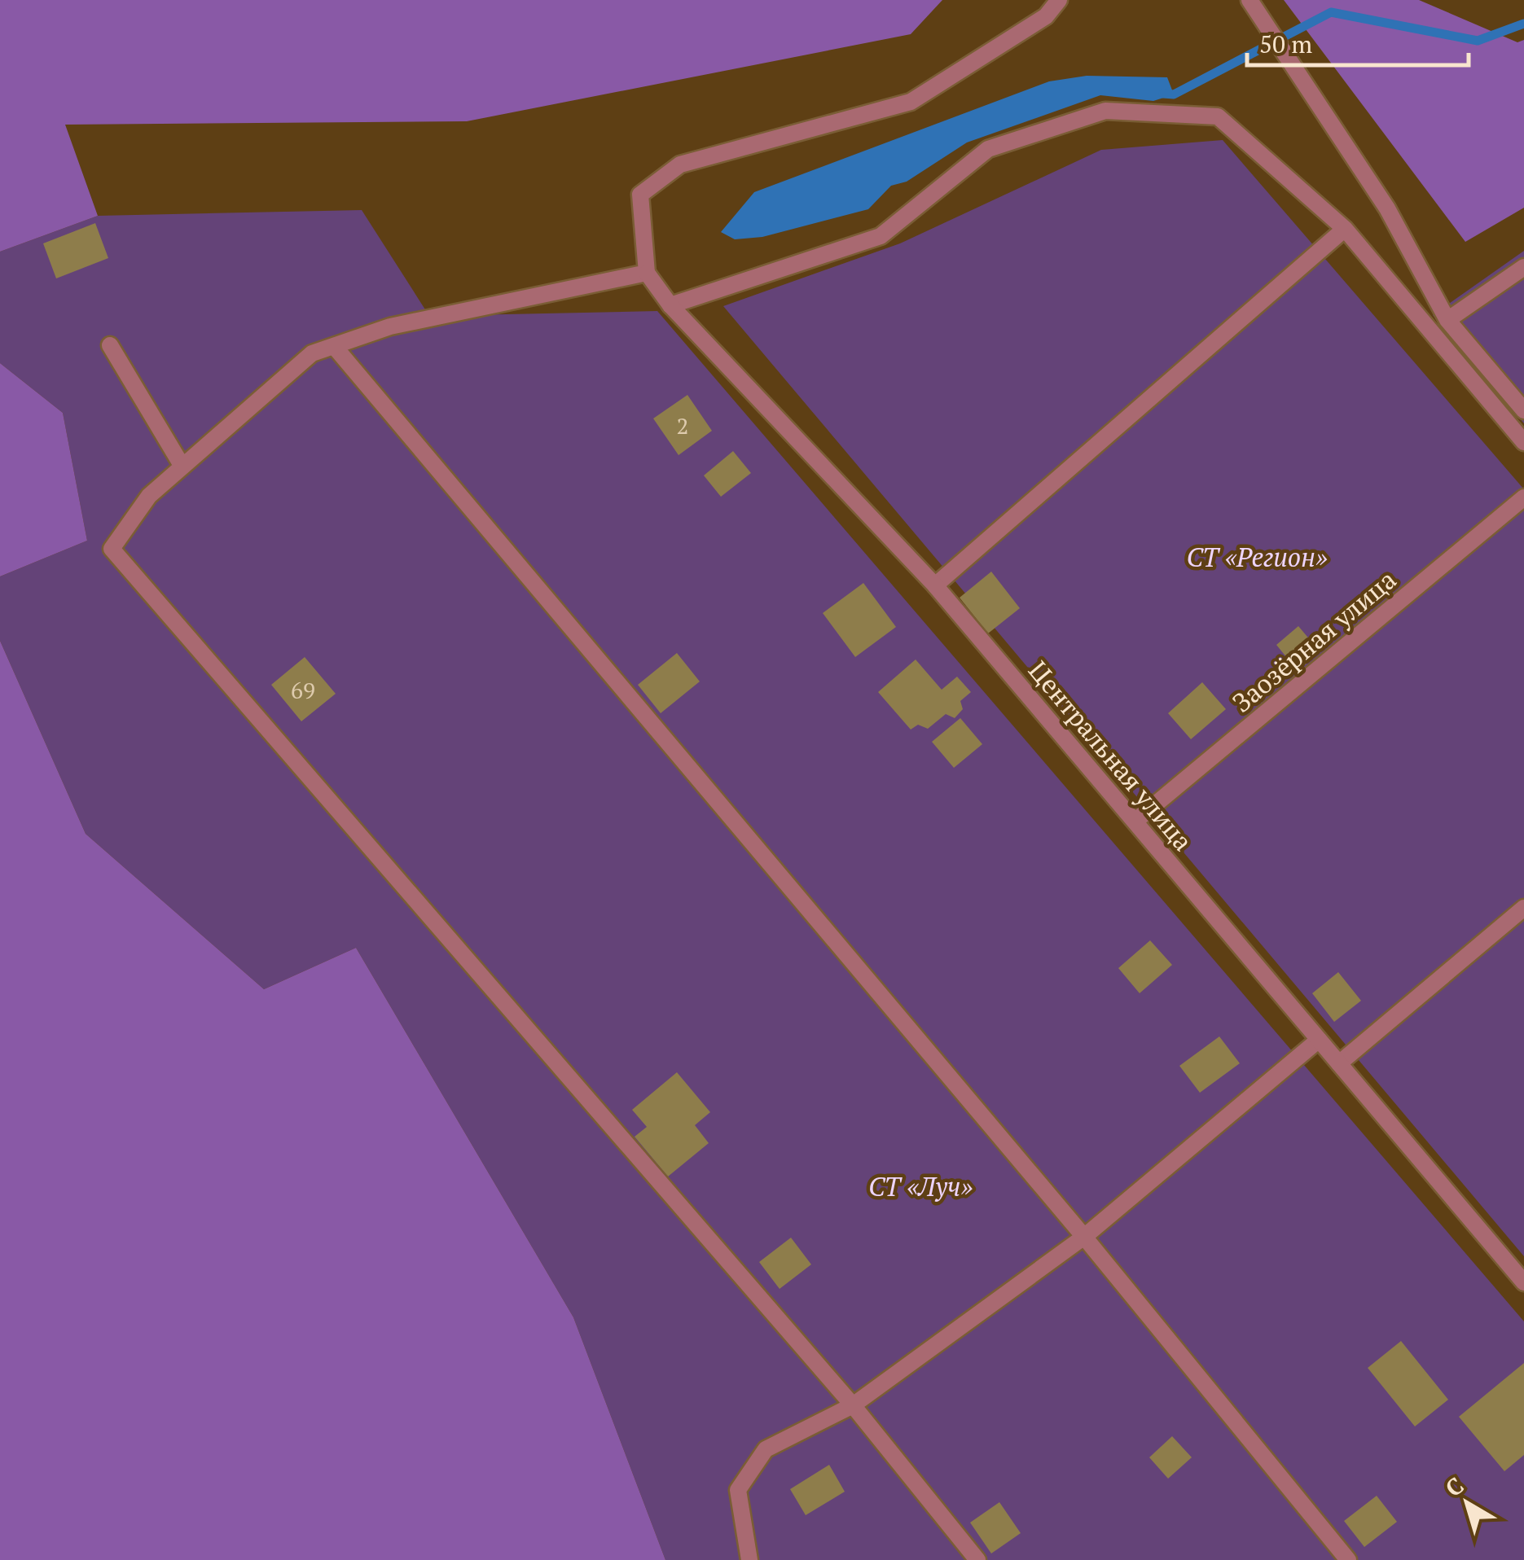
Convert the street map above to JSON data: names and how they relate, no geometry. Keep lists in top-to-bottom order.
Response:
{
  "streets": {
    "street": ["Заозёрная улица", "Центральная улица"]
  },
  "crossings": [
    ["Заозёрная улица", "Центральная улица"]
  ],
  "parks": ["СТ «Регион»", "СТ «Луч»"],
  "house_numbers": ["2", "69"],
  "scale_bar": "50 m",
  "north": "top left"
}
